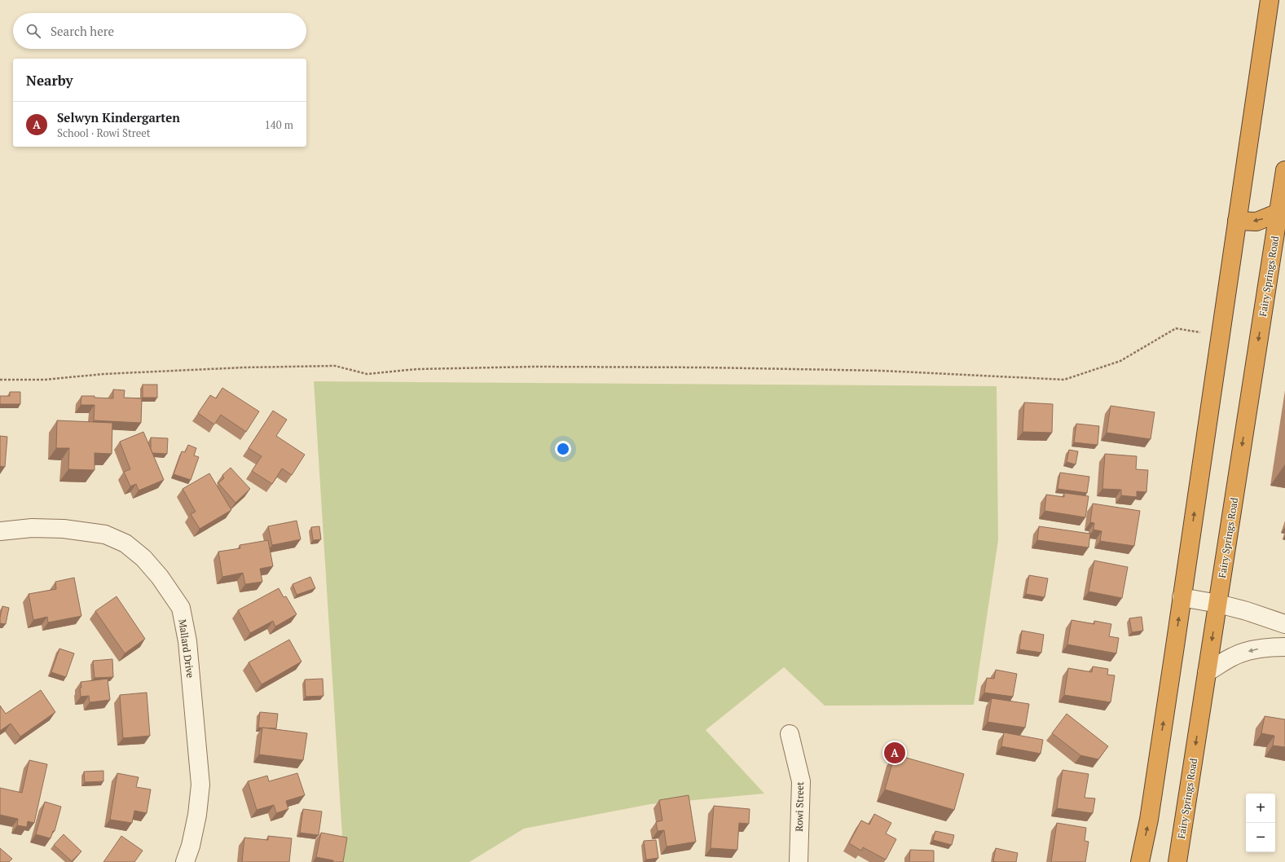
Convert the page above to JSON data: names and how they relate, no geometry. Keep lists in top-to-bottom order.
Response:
{
  "streets": {
    "highway": ["Fairy Springs Road"],
    "street": ["Mallard Drive", "Rowi Street"]
  },
  "page": {
    "search": "Search here",
    "heading": "Nearby",
    "list": [
      {
        "mark": "A",
        "name": "Selwyn Kindergarten",
        "note": "School · Rowi Street",
        "value": "140 m"
      }
    ],
    "pins": "A",
    "map_buttons": ["+", "−"]
  }
}
